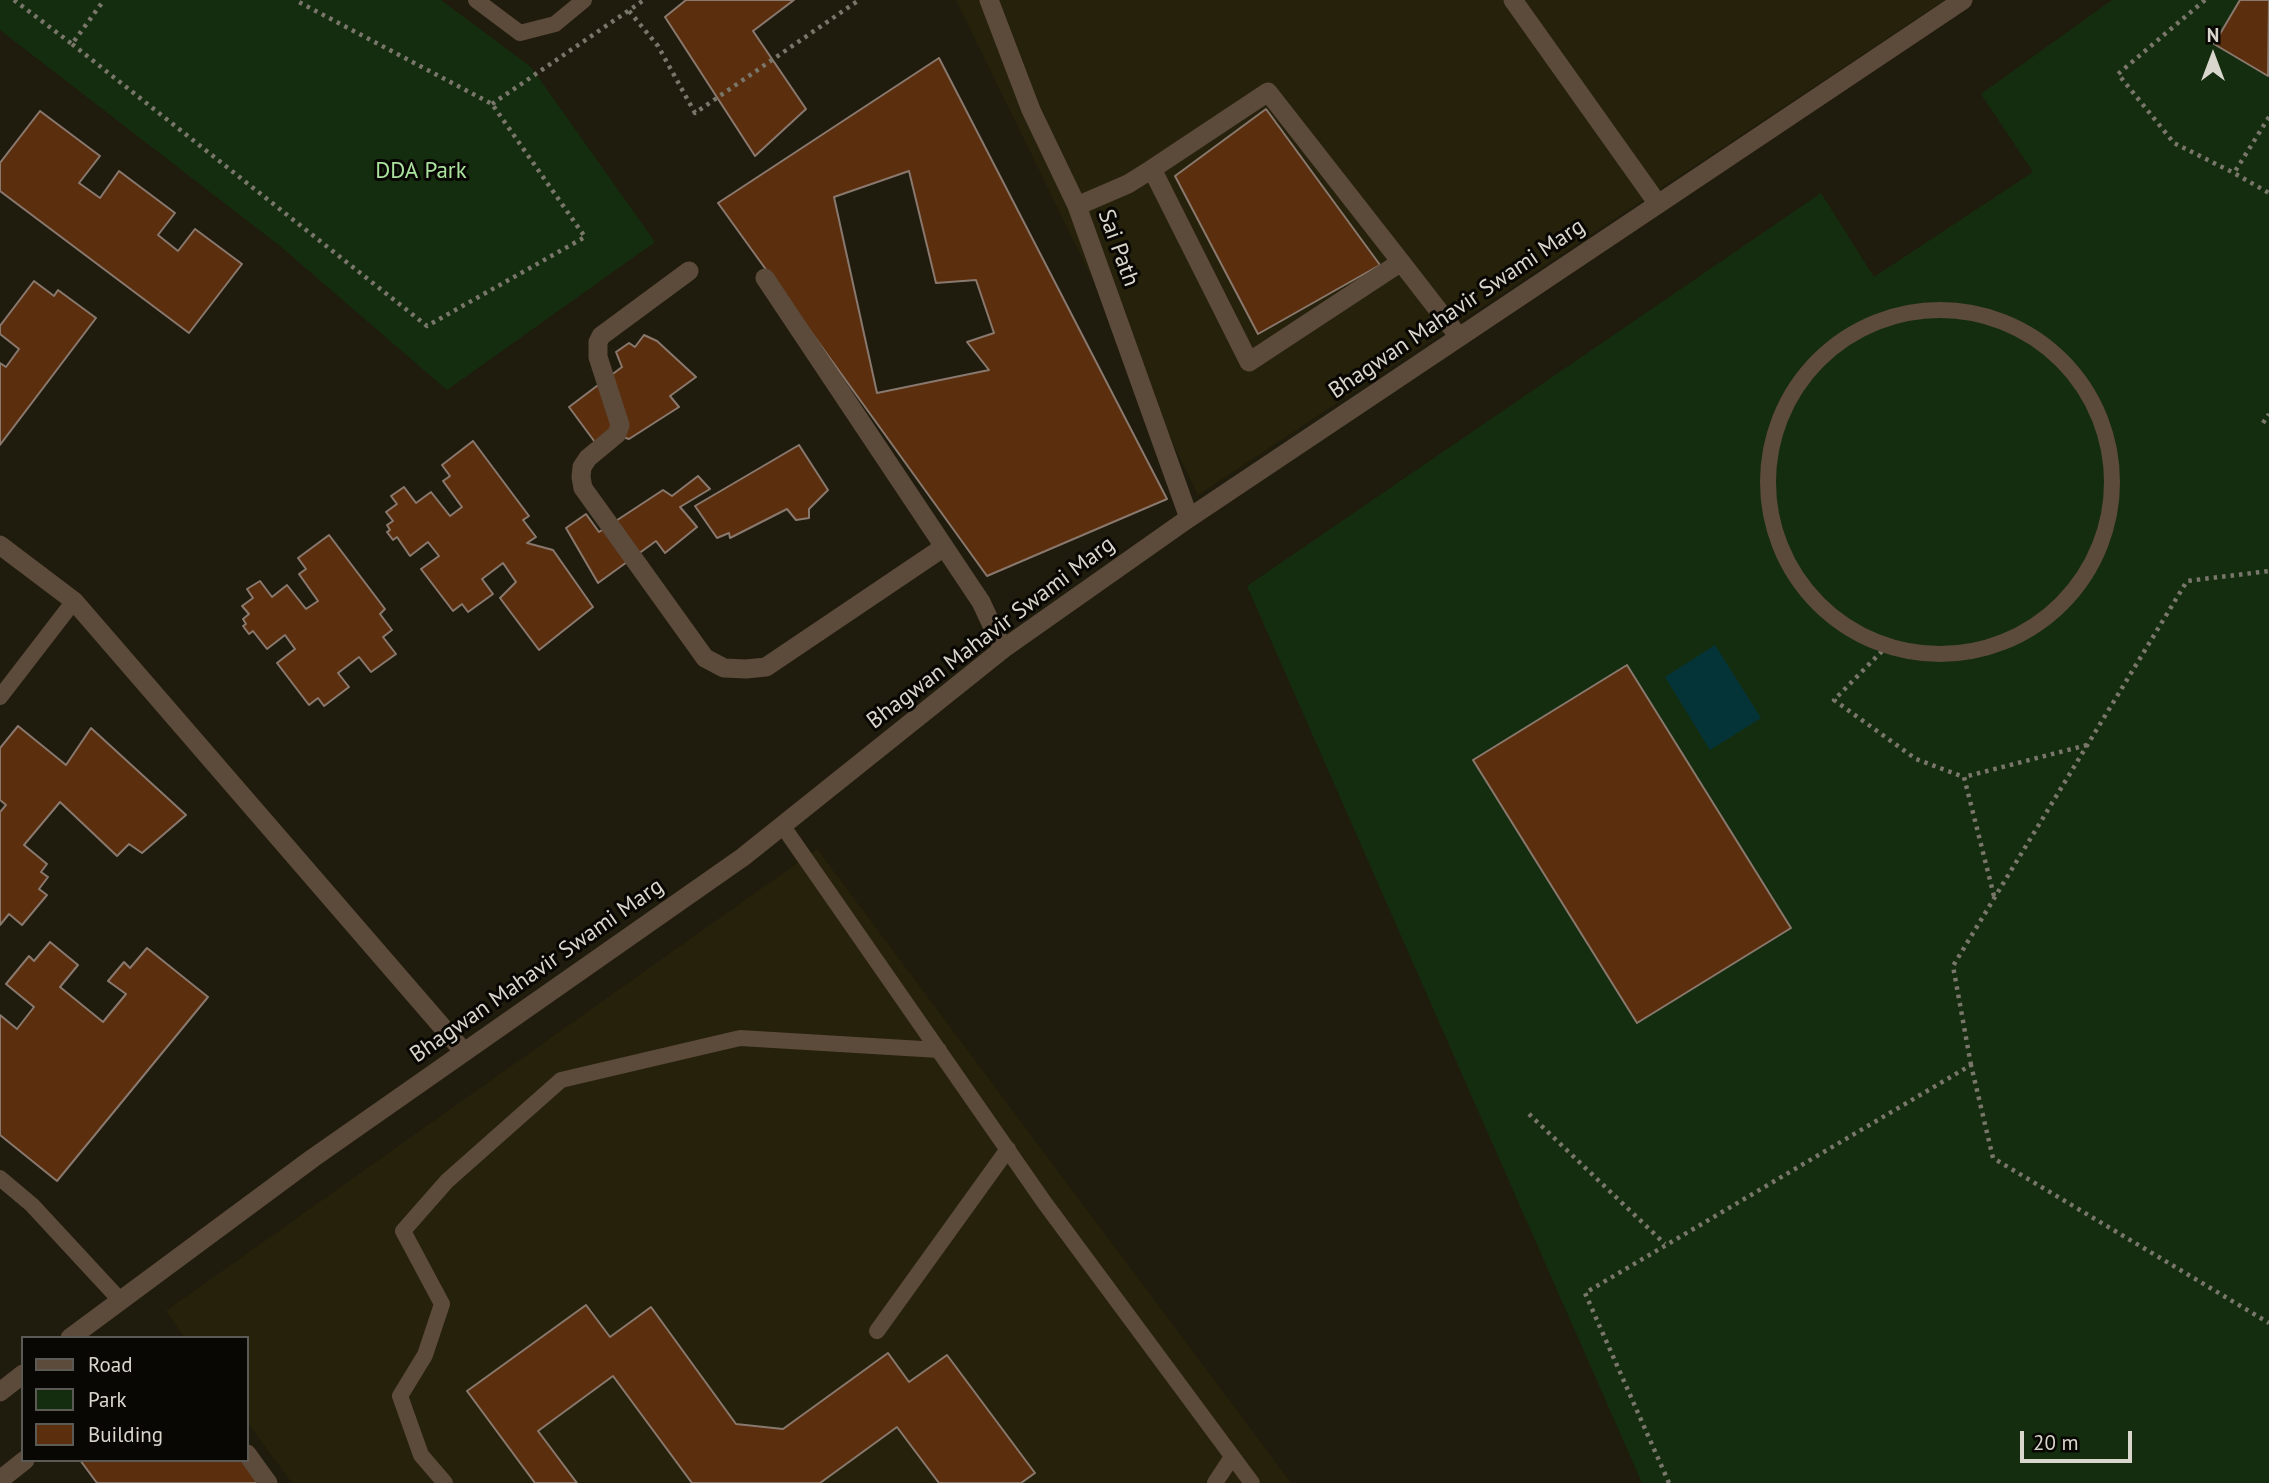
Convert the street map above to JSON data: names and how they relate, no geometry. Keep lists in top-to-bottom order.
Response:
{
  "streets": {
    "street": ["Sai Path", "Bhagwan Mahavir Swami Marg"]
  },
  "crossings": [
    ["Sai Path", "Bhagwan Mahavir Swami Marg"]
  ],
  "parks": ["DDA Park"],
  "legend": ["Road", "Park", "Building"],
  "scale_bar": "20 m",
  "north": "top"
}
